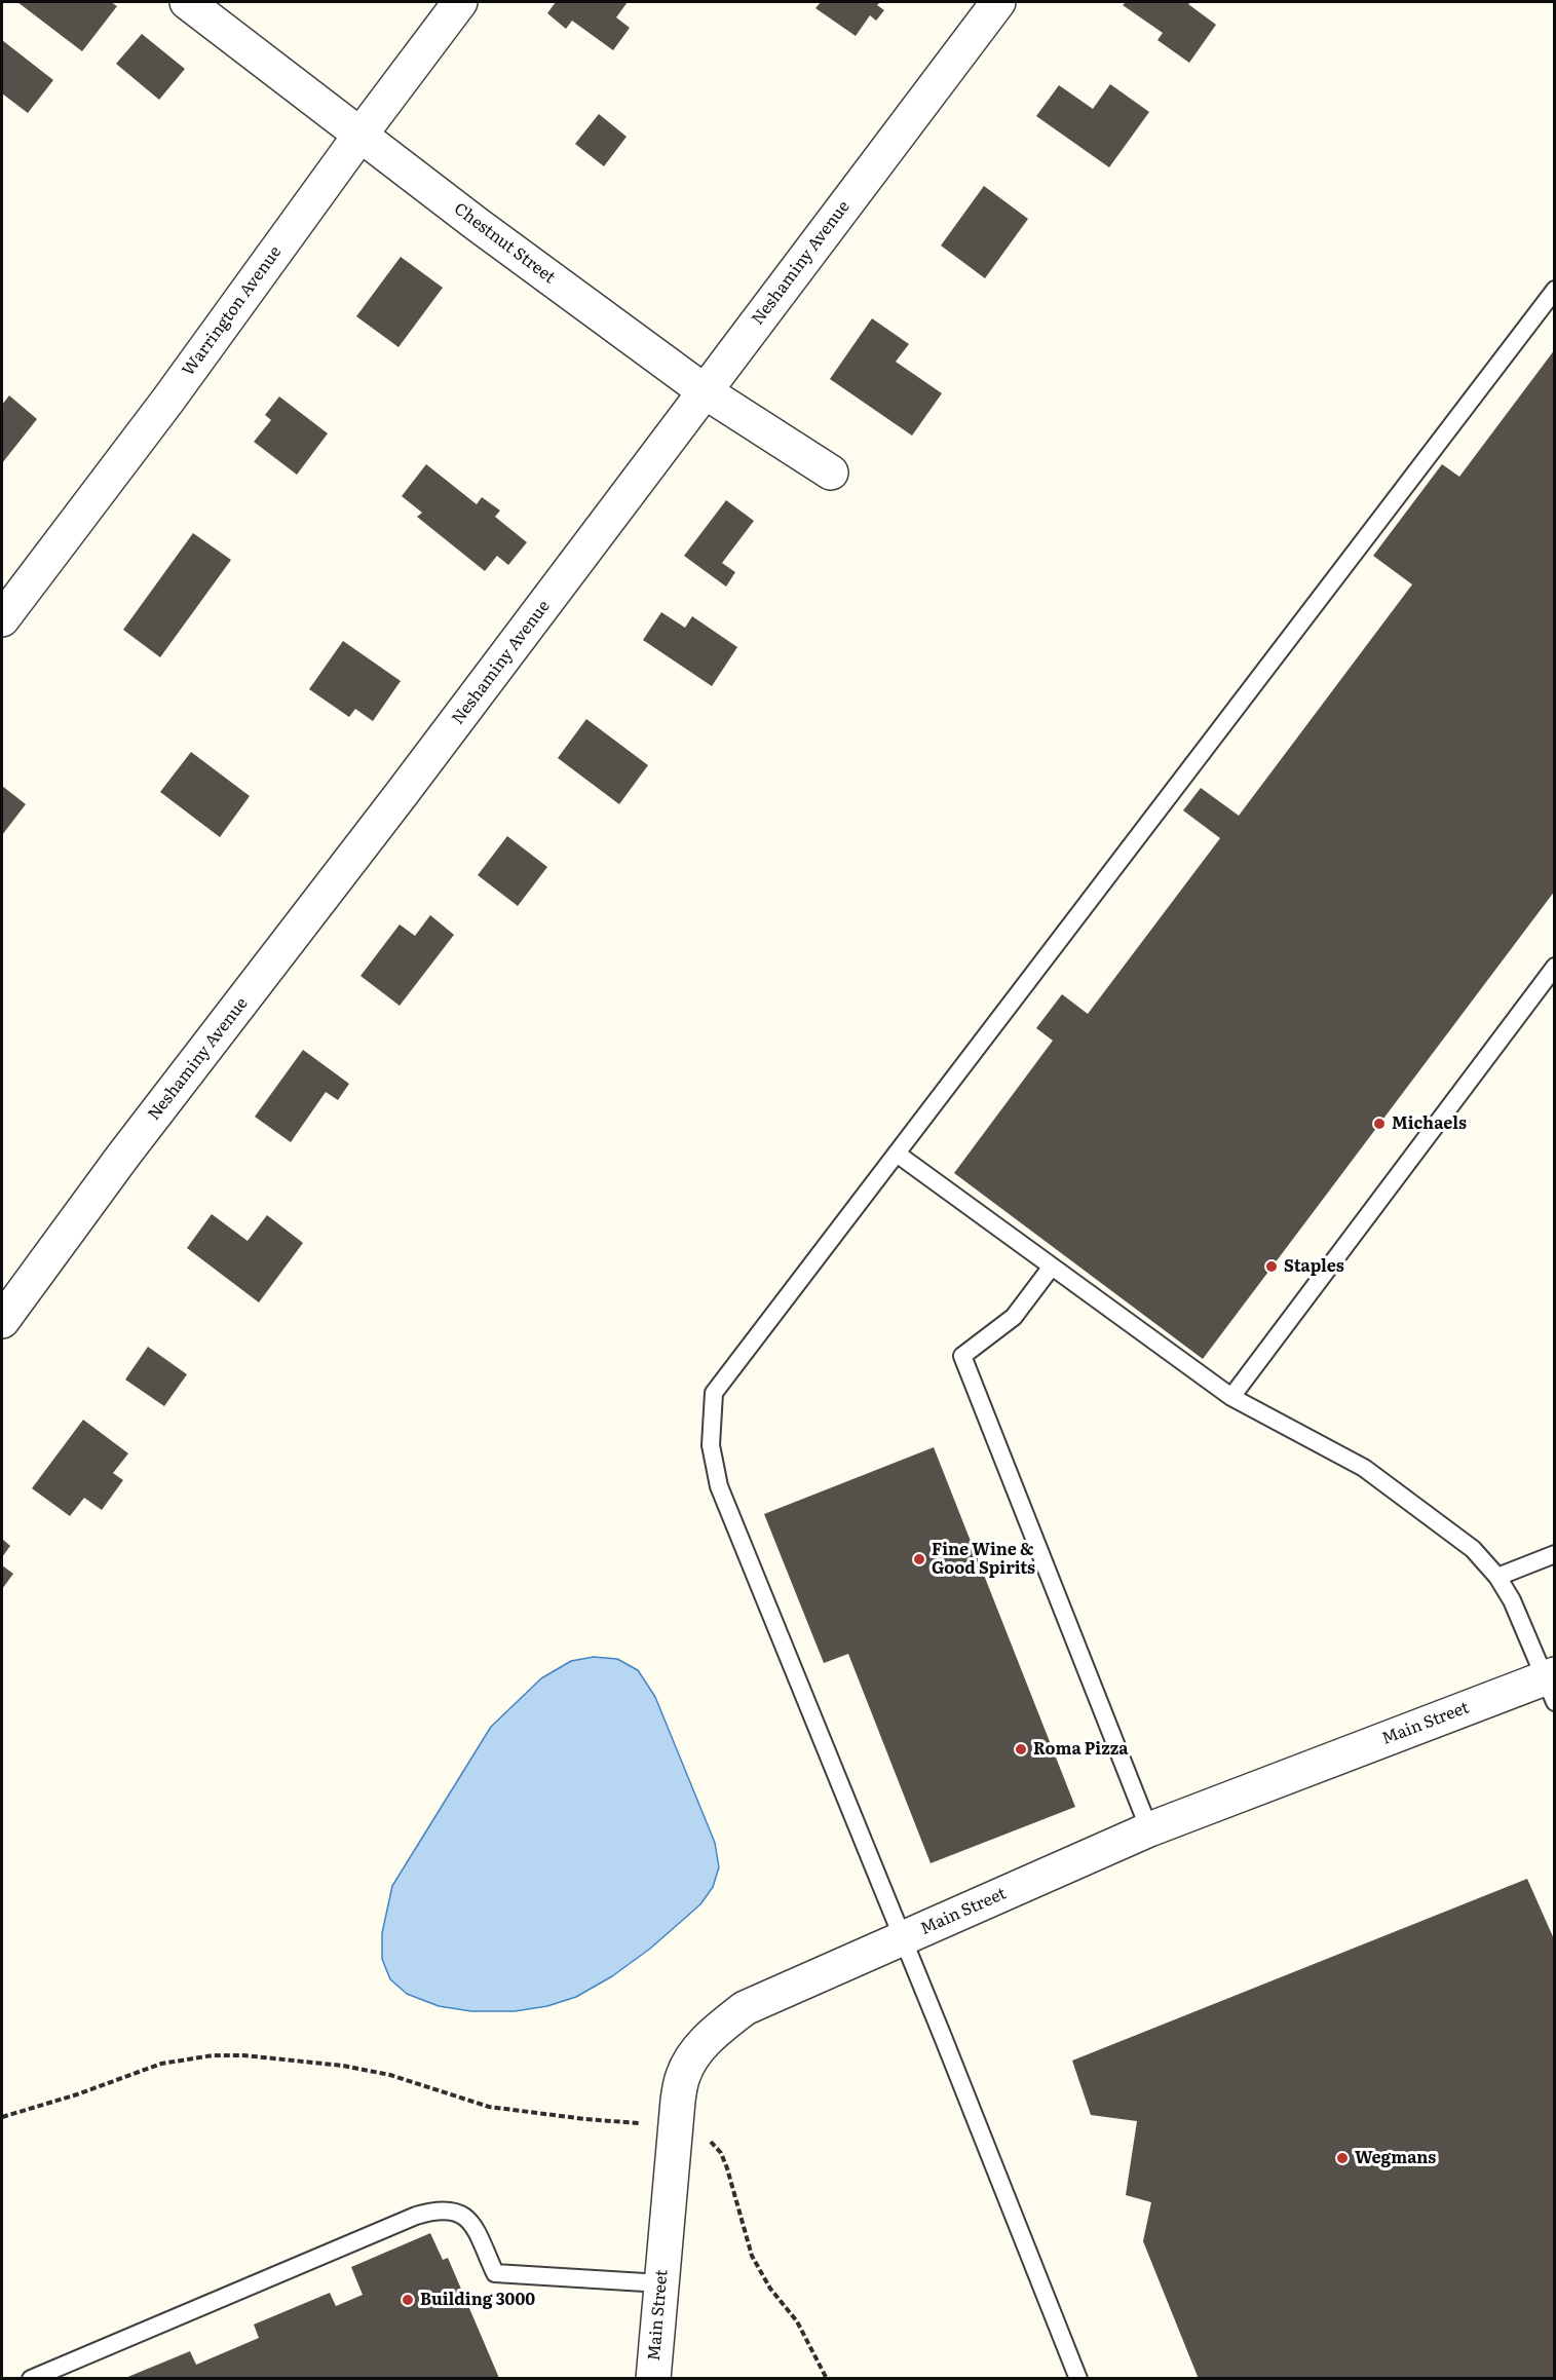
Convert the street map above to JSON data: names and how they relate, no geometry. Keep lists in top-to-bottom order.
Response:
{
  "streets": {
    "street": [
      "Chestnut Street",
      "Neshaminy Avenue",
      "Warrington Avenue",
      "Main Street"
    ]
  },
  "crossings": [
    ["Chestnut Street", "Neshaminy Avenue"],
    ["Chestnut Street", "Warrington Avenue"]
  ],
  "places": [
    "Michaels",
    "Staples",
    "Fine Wine & Good Spirits",
    "Roma Pizza",
    "Wegmans",
    "Building 3000"
  ]
}
